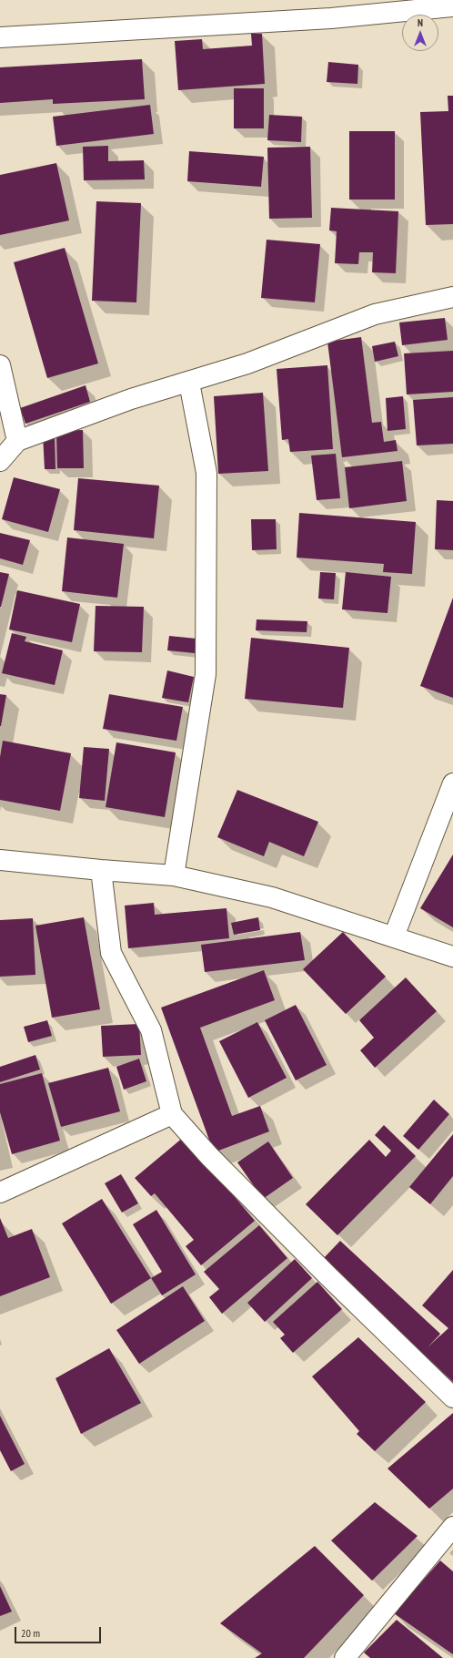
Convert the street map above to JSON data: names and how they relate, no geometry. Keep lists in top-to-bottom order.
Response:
{
  "scale_bar": "20 m",
  "north": "top"
}
